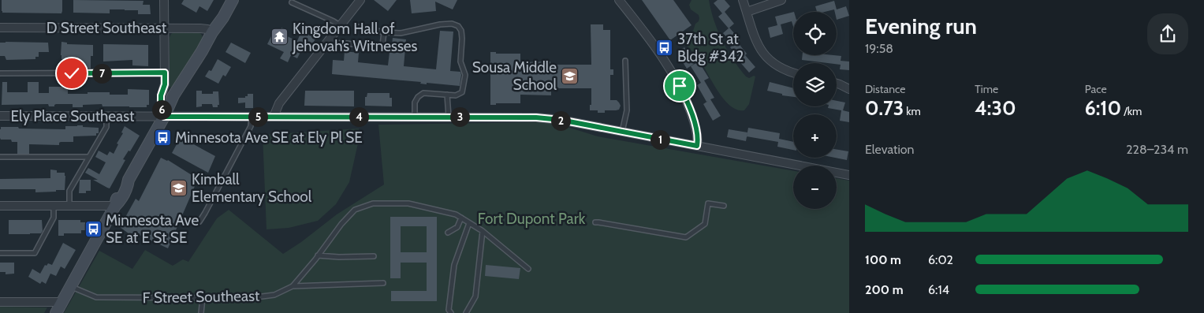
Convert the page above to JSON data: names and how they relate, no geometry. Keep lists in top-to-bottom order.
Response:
{
  "streets": {
    "street": ["D Street Southeast", "Ely Place Southeast"],
    "lane": ["F Street Southeast"]
  },
  "parks": ["Fort Dupont Park"],
  "places": {
    "temple": ["Kingdom Hall of Jehovah’s Witnesses"],
    "bus stop": ["37th St at Bldg #342", "Minnesota Ave SE at Ely Pl SE", "Minnesota Ave SE at E St SE"],
    "school or university": ["Sousa Middle School", "Kimball Elementary School"]
  },
  "page": {
    "heading": ["Evening run", "19:58"],
    "map_buttons": ["+", "−"],
    "pins": [
      "7",
      "6",
      "3",
      "4",
      "5",
      "2",
      "1"
    ],
    "stats": [
      ["Distance", "0.73 km"],
      ["Time", "4:30"],
      ["Pace", "6:10 /km"]
    ],
    "chart": ["Elevation", "228–234 m"],
    "list": [
      {
        "name": "100 m",
        "note": "6:02"
      },
      {
        "name": "200 m",
        "note": "6:14"
      }
    ]
  }
}
